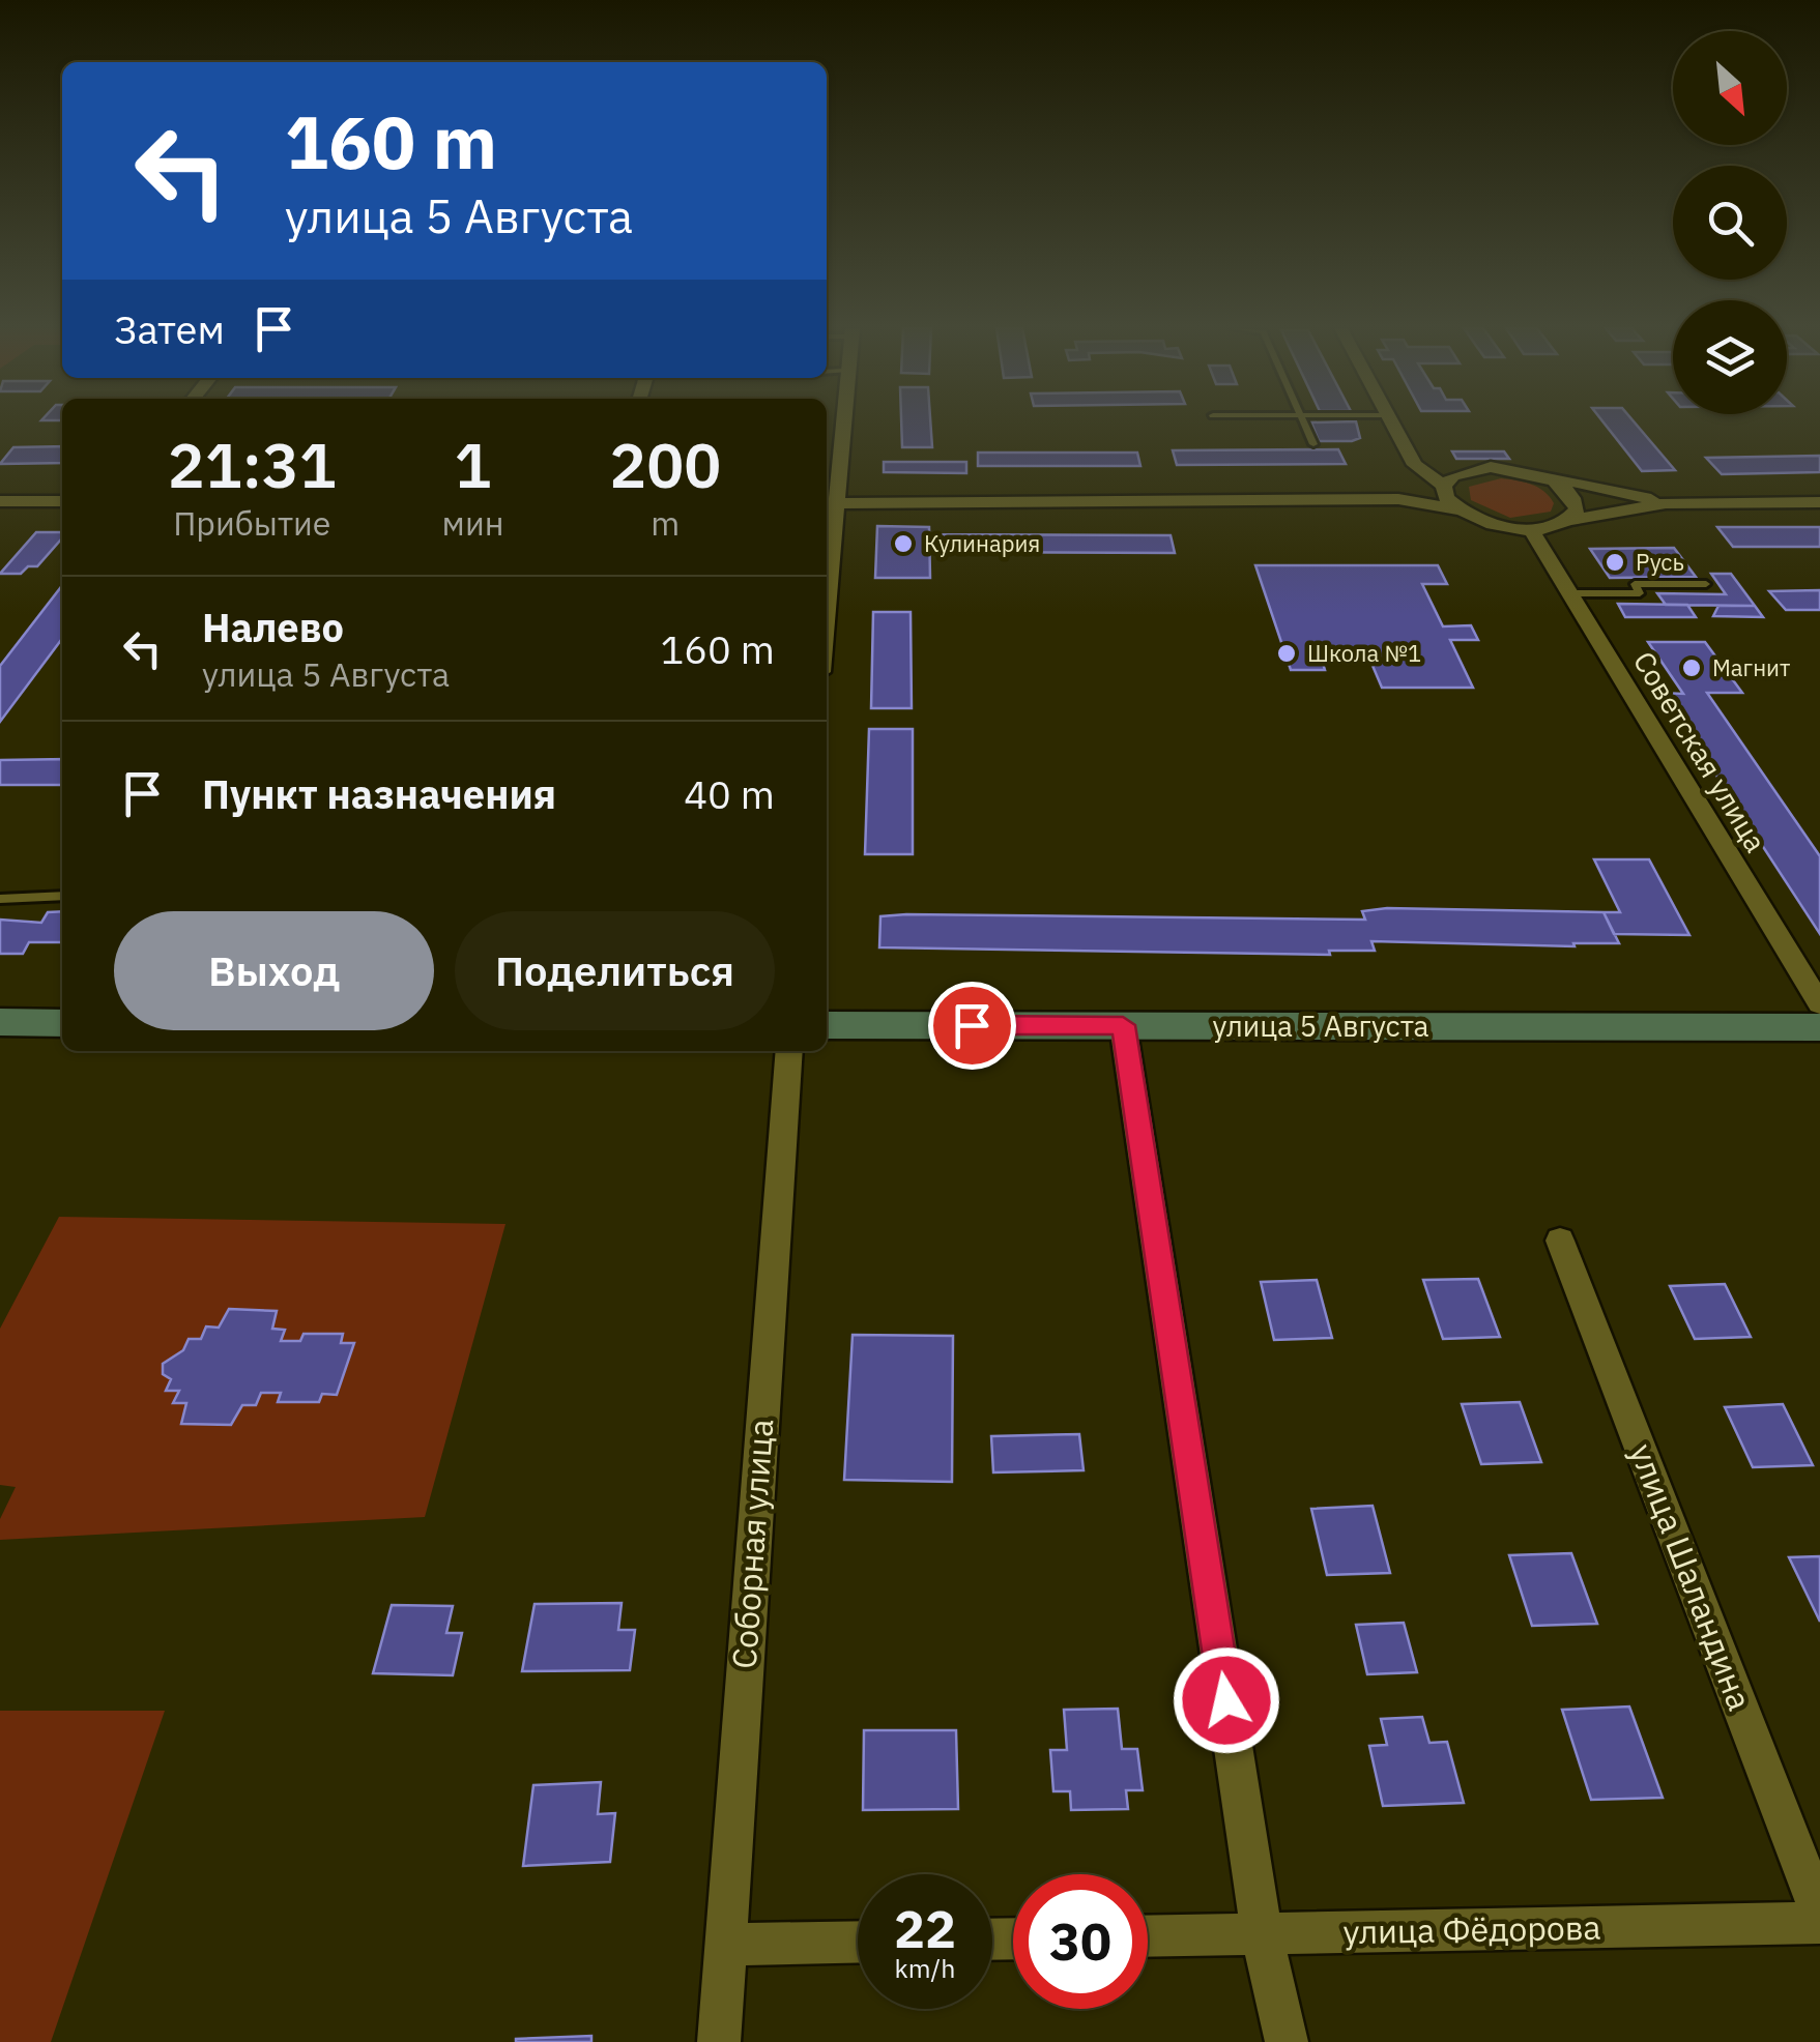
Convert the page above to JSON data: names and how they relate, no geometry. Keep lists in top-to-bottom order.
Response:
{
  "streets": {
    "street": [
      "Советская улица",
      "улица 5 Августа",
      "Соборная улица",
      "улица Шаландина",
      "улица Фёдорова"
    ]
  },
  "places": [
    "Кулинария",
    "Русь",
    "Школа №1",
    "Магнит"
  ],
  "north": "bottom right",
  "page": {
    "turn": ["160 m", "улица 5 Августа"],
    "then": "Затем",
    "eta": [
      "21:31",
      "Прибытие",
      "1",
      "мин",
      "200",
      "m"
    ],
    "list": [
      {
        "name": "Налево",
        "note": "улица 5 Августа",
        "value": "160 m"
      },
      {
        "name": "Пункт назначения",
        "value": "40 m"
      }
    ],
    "buttons": ["Выход", "Поделиться"],
    "speed": "22 km/h",
    "limit": "30"
  }
}
